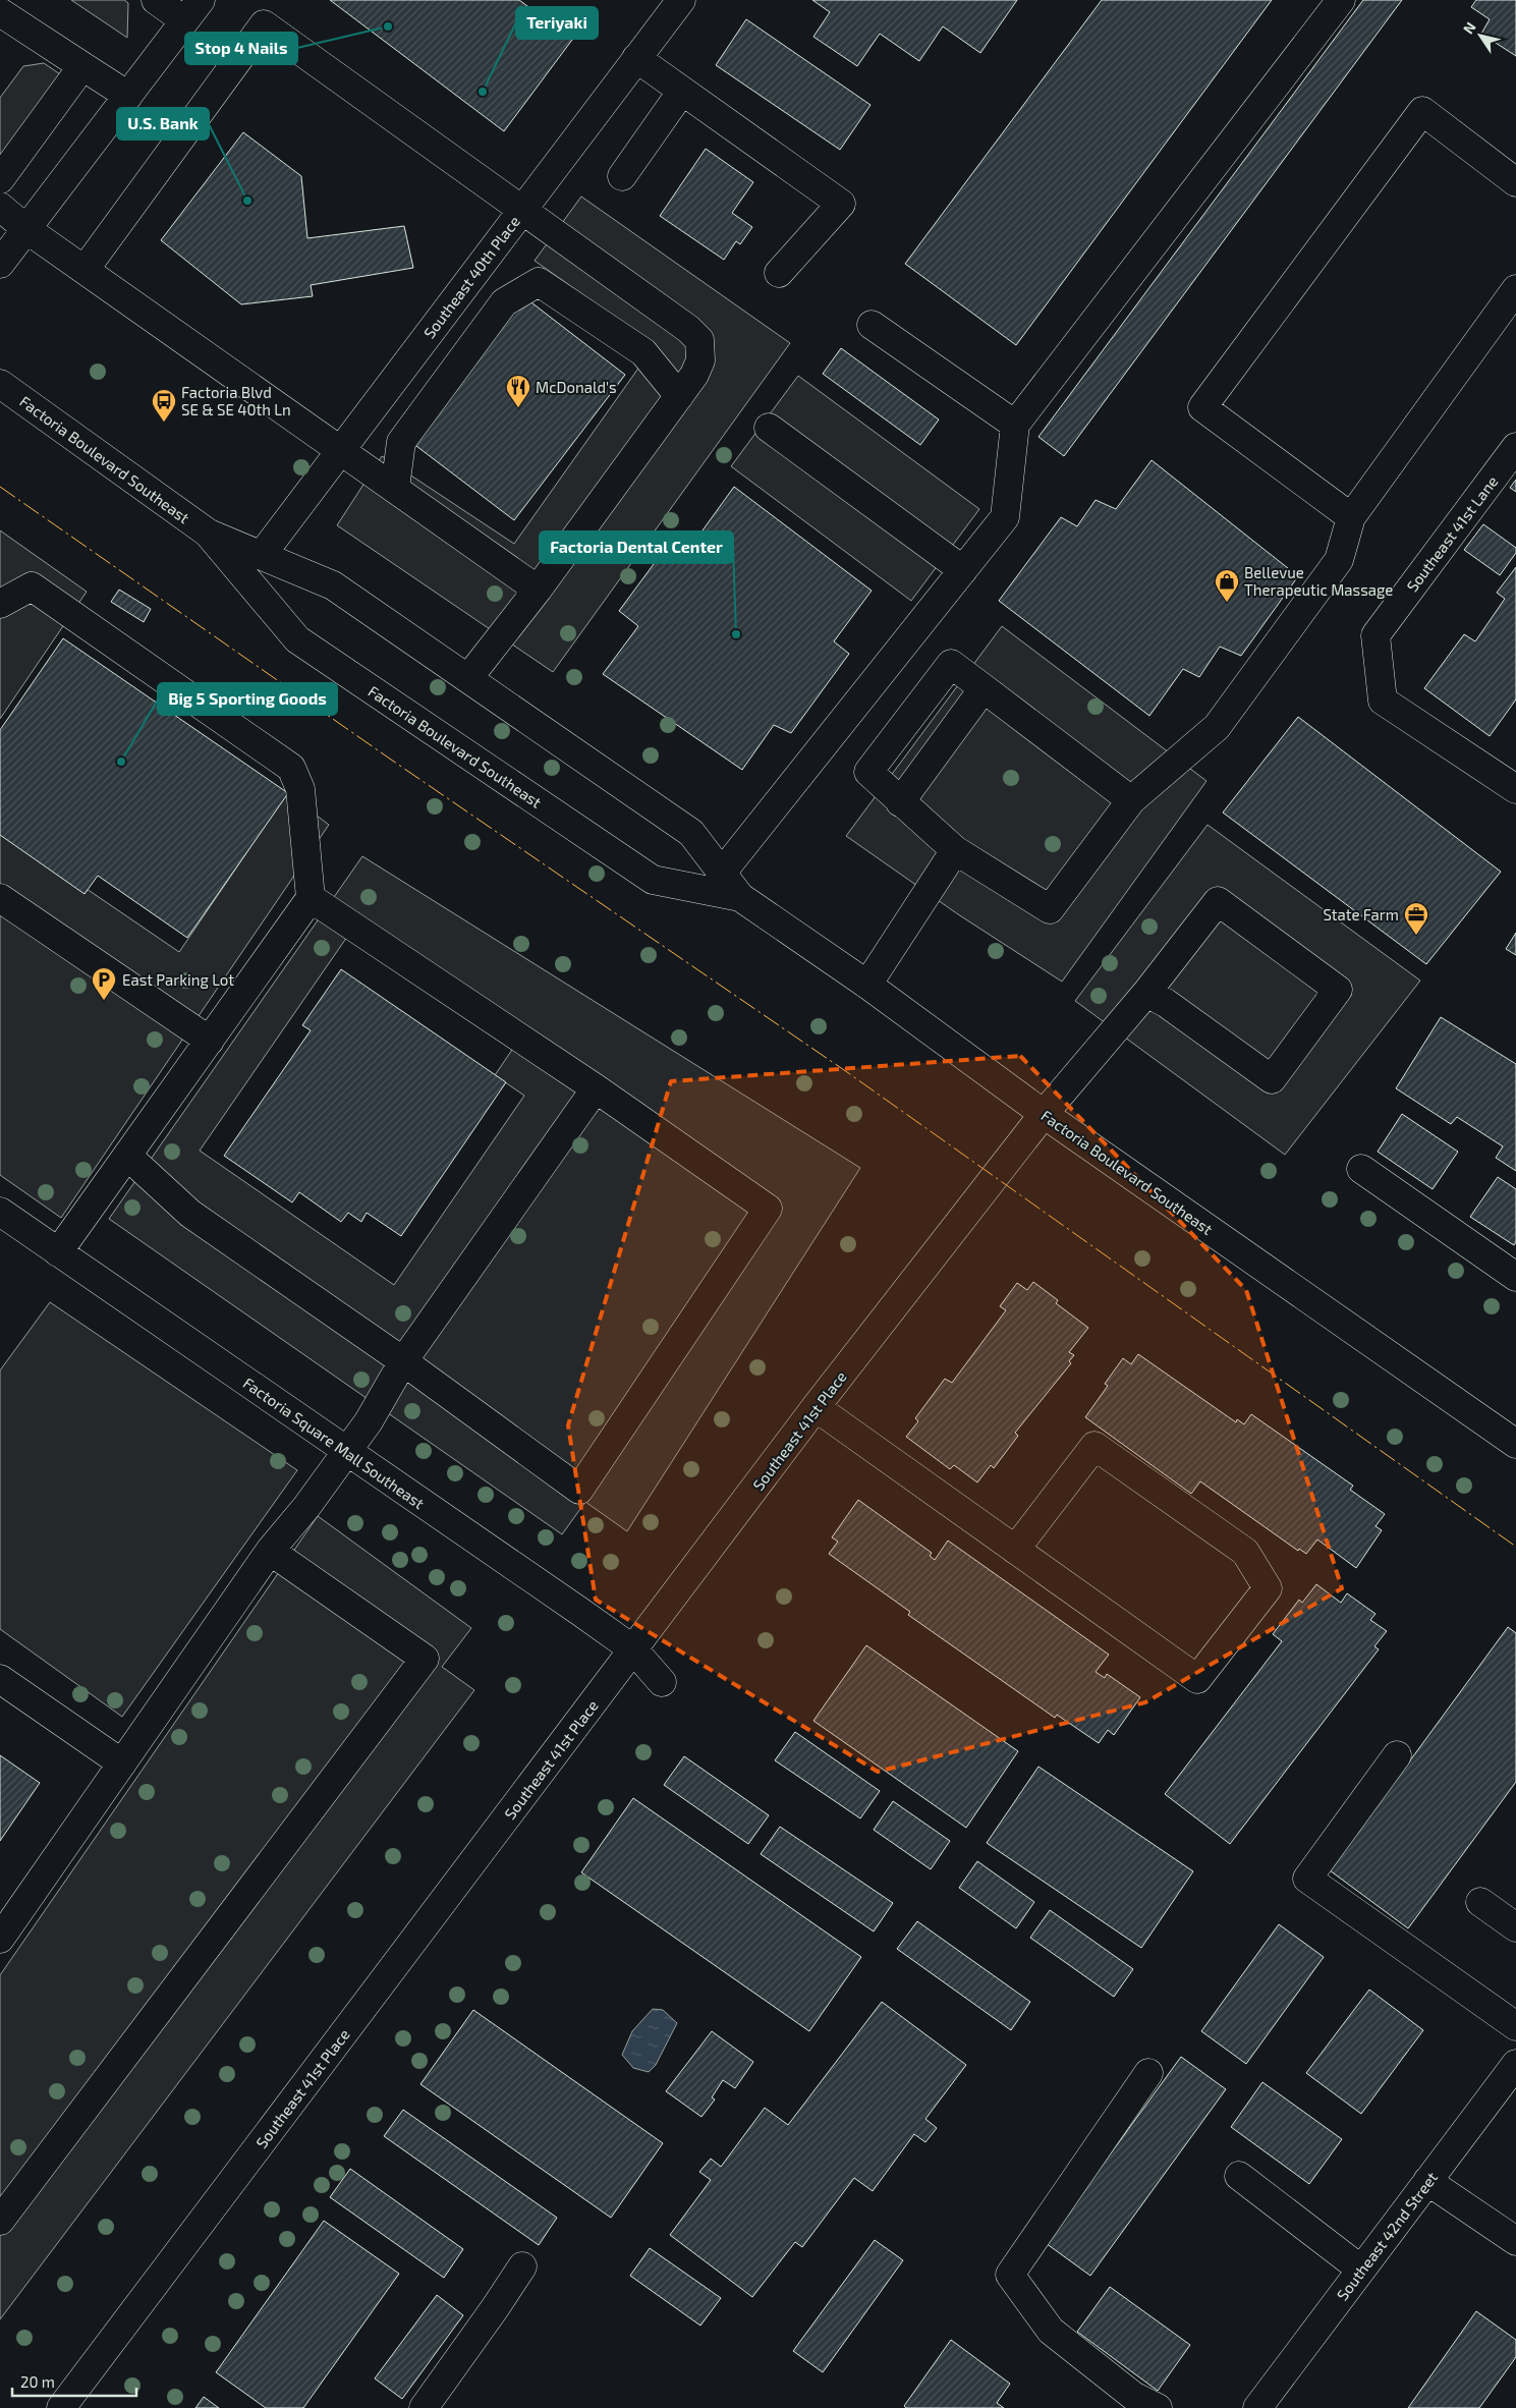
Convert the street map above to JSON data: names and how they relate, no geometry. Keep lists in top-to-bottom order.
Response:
{
  "streets": {
    "street": [
      "Southeast 40th Place",
      "Factoria Boulevard Southeast",
      "Southeast 41st Lane",
      "Southeast 41st Place",
      "Factoria Square Mall Southeast",
      "Southeast 42nd Street"
    ]
  },
  "crossings": [
    ["Southeast 40th Place", "Factoria Boulevard Southeast"],
    ["Factoria Boulevard Southeast", "Southeast 41st Place"],
    ["Southeast 41st Place", "Factoria Square Mall Southeast"]
  ],
  "places": {
    "other": [
      "Stop 4 Nails",
      "Teriyaki",
      "U.S. Bank",
      "Factoria Dental Center",
      "Big 5 Sporting Goods"
    ],
    "restaurant": ["McDonald's"],
    "bus stop": ["Factoria Blvd SE & SE 40th Ln"],
    "shop": ["Bellevue Therapeutic Massage"],
    "office": ["State Farm"],
    "parking": ["East Parking Lot"]
  },
  "scale_bar": "20 m",
  "north": "top left"
}
